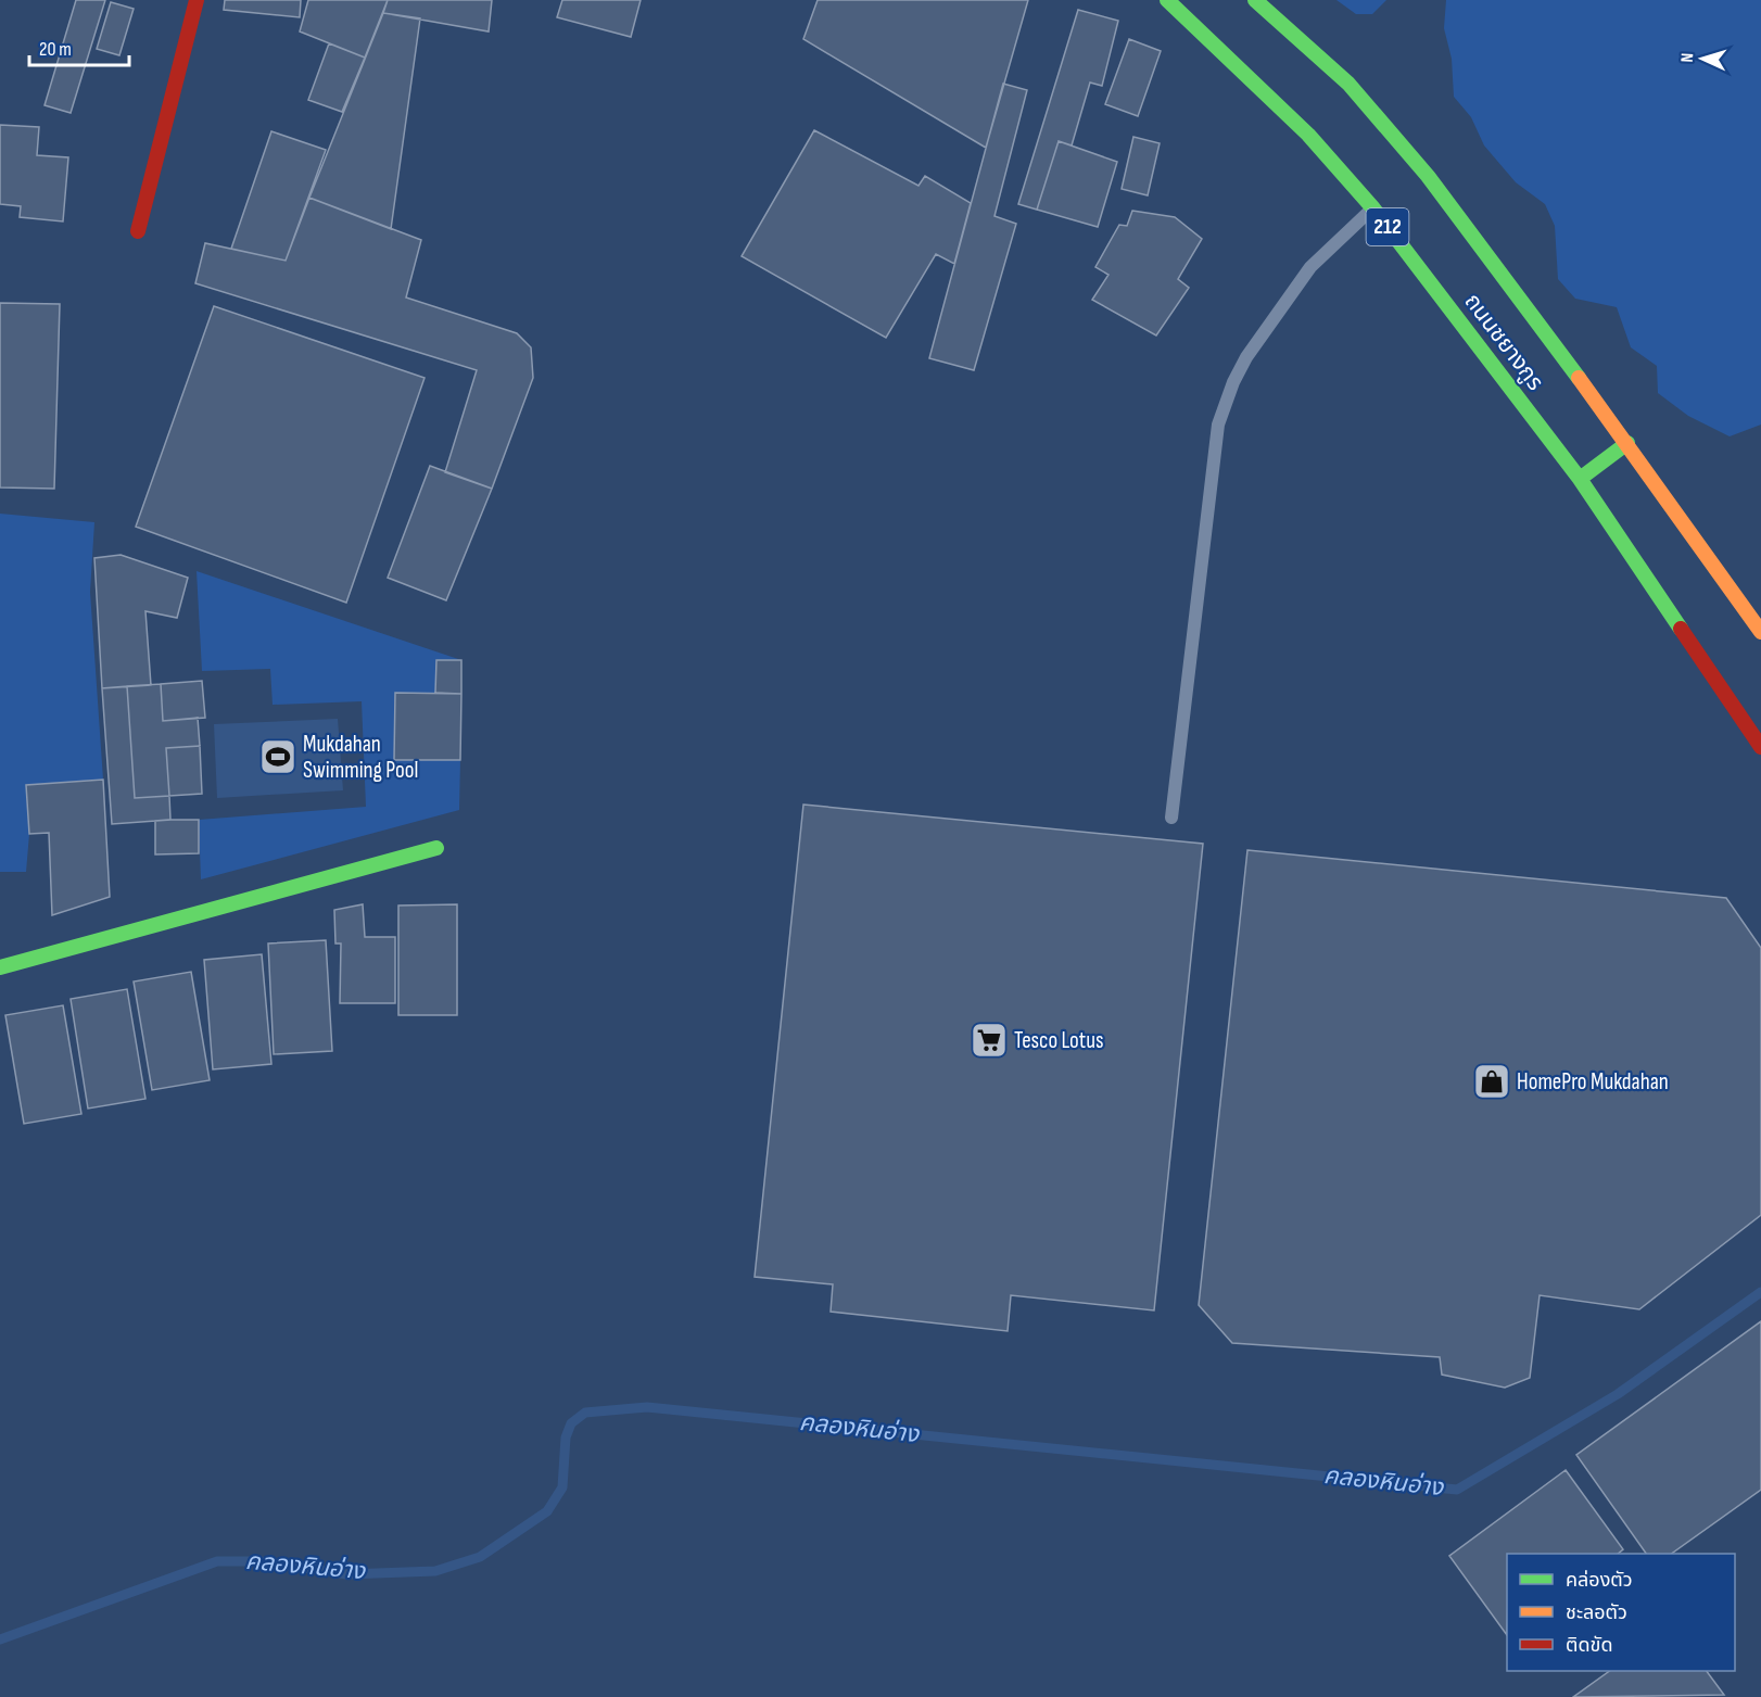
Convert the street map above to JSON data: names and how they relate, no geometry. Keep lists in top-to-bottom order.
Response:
{
  "streets": {
    "main road": ["212", "ถนนชยางกูร"]
  },
  "water": ["คลองหินอ่าง"],
  "places": {
    "sports": ["Mukdahan Swimming Pool"],
    "supermarket": ["Tesco Lotus"],
    "shop": ["HomePro Mukdahan"]
  },
  "legend": ["คล่องตัว", "ชะลอตัว", "ติดขัด"],
  "scale_bar": "20 m",
  "north": "left"
}
